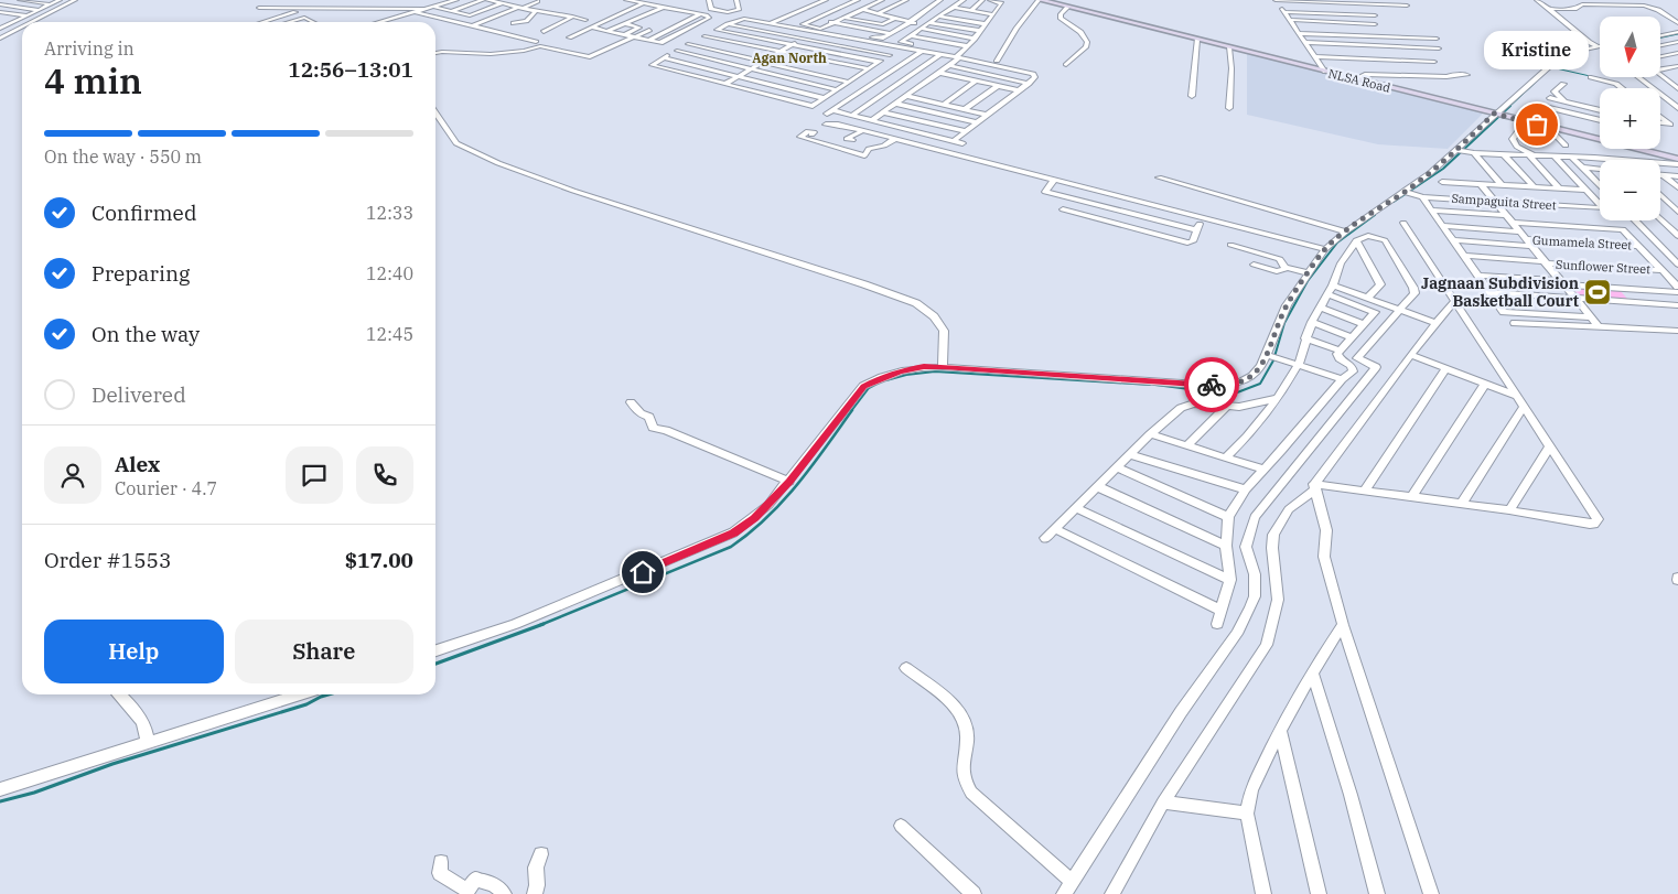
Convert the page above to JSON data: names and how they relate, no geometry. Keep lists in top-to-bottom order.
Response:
{
  "streets": {
    "main road": ["NLSA Road"],
    "street": ["Sampaguita Street", "Gumamela Street", "Sunflower Street"]
  },
  "districts": ["Agan North"],
  "places": {
    "other": ["Kristine"],
    "sports": ["Jagnaan Subdivision Basketball Court"]
  },
  "north": "bottom",
  "page": {
    "map_buttons": ["+", "−"],
    "heading": ["4 min", "Arriving in", "12:56–13:01"],
    "panel": [
      "Alex",
      "Courier · 4.7",
      "Order #1553",
      "$17.00"
    ],
    "bubble": "Kristine",
    "bar": "On the way · 550 m",
    "list": [
      ["Confirmed", "12:33"],
      ["Preparing", "12:40"],
      ["On the way", "12:45"],
      "Delivered"
    ],
    "buttons": ["Help", "Share"]
  }
}
